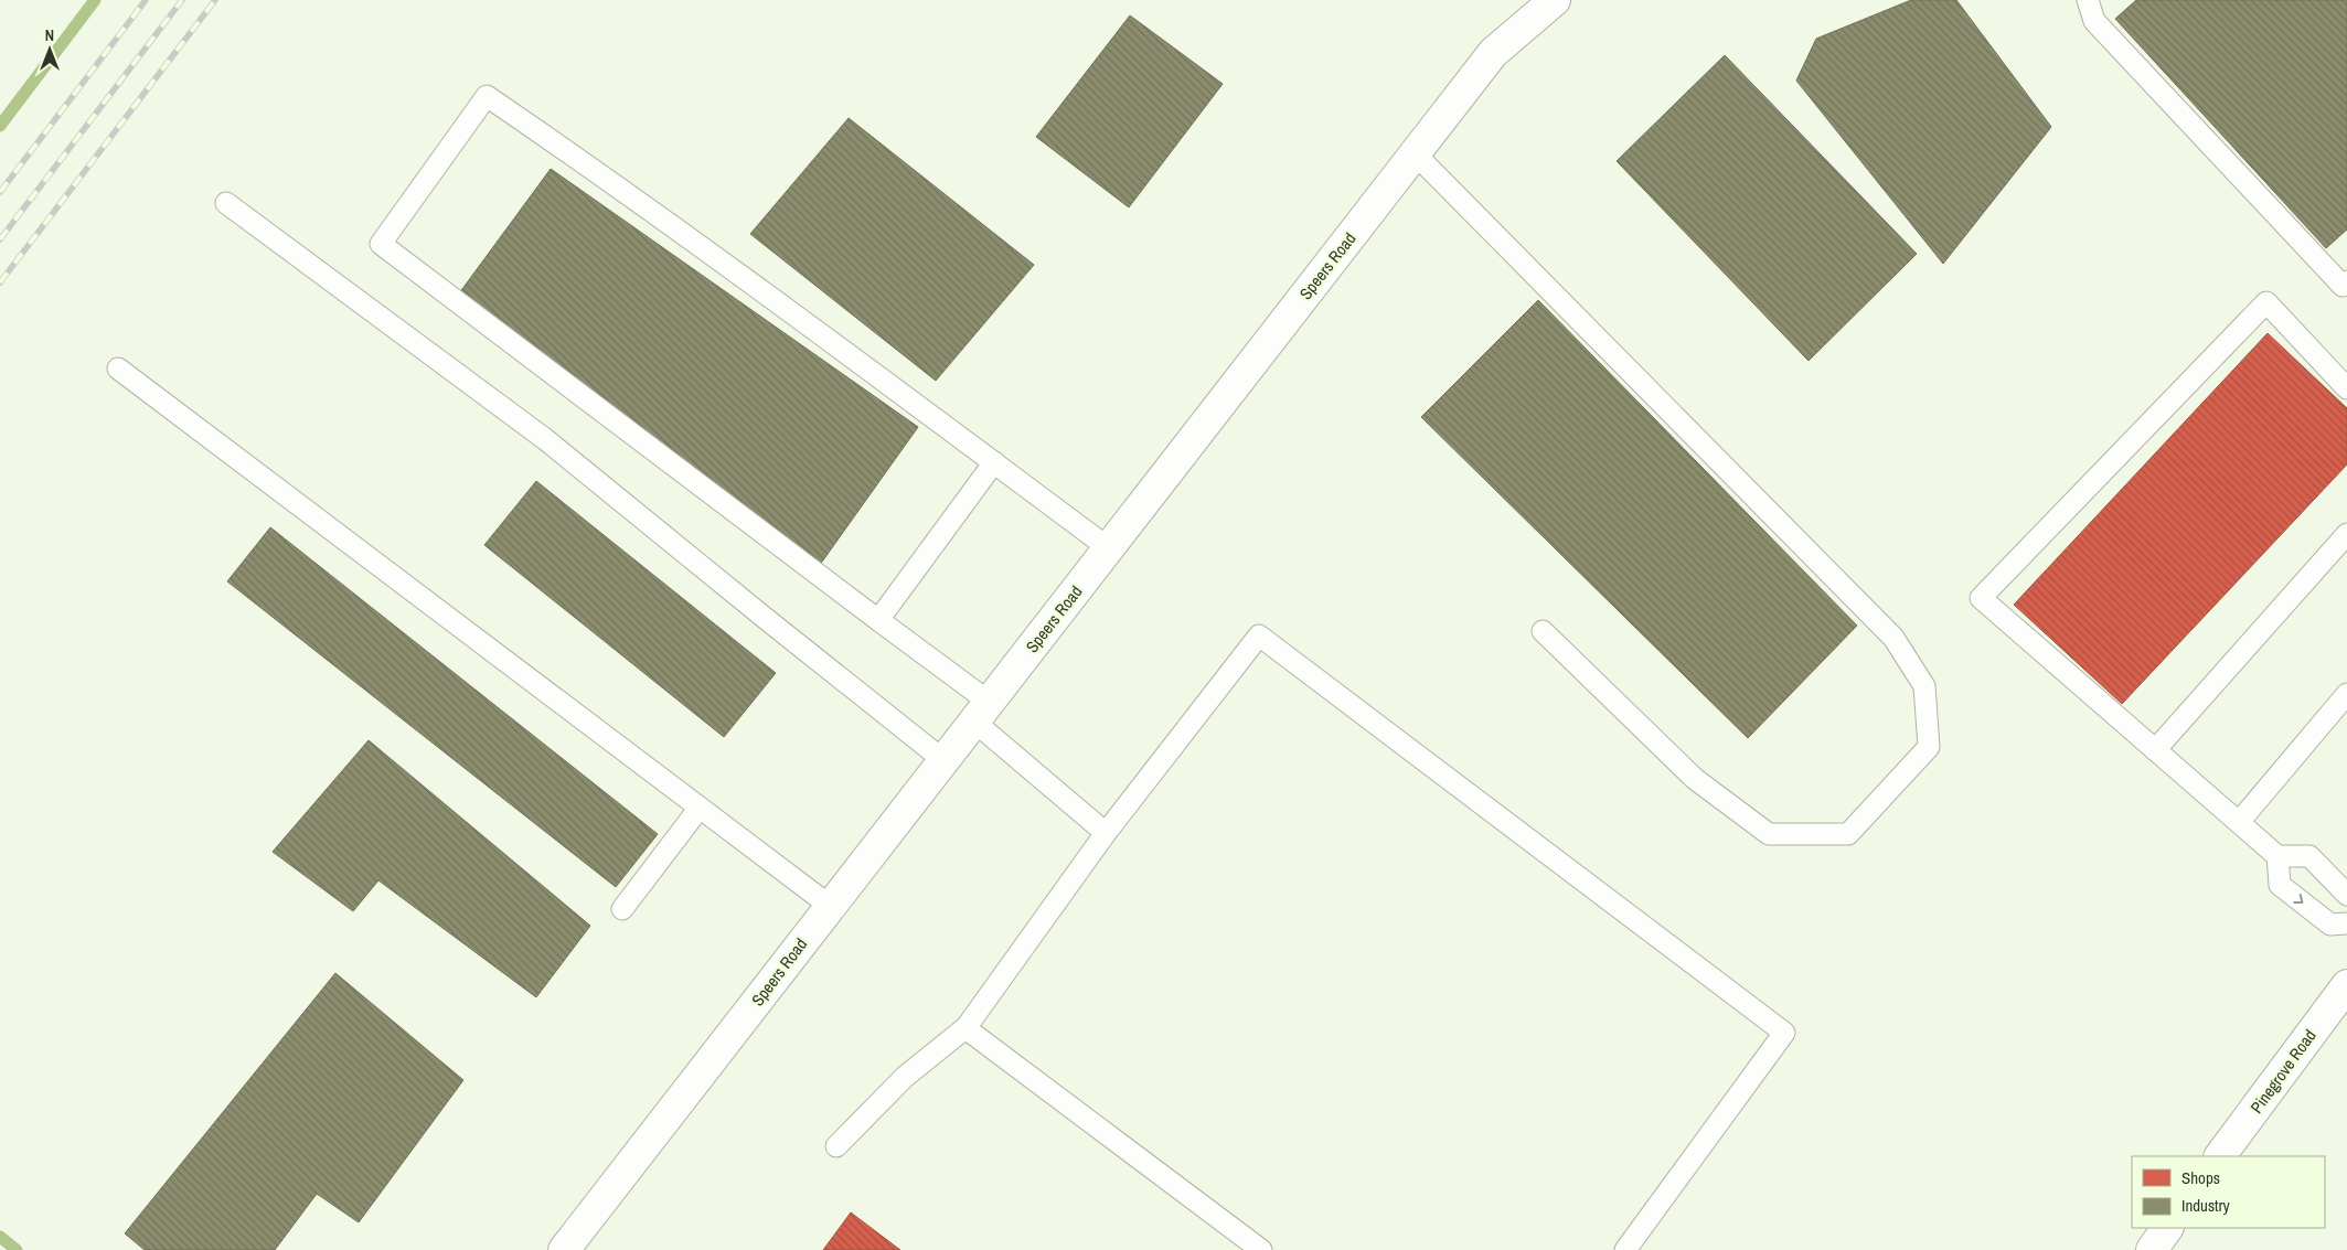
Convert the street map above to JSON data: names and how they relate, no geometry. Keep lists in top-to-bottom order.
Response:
{
  "streets": {
    "main road": ["Speers Road", "Pinegrove Road"]
  },
  "legend": ["Shops", "Industry"],
  "north": "top"
}
